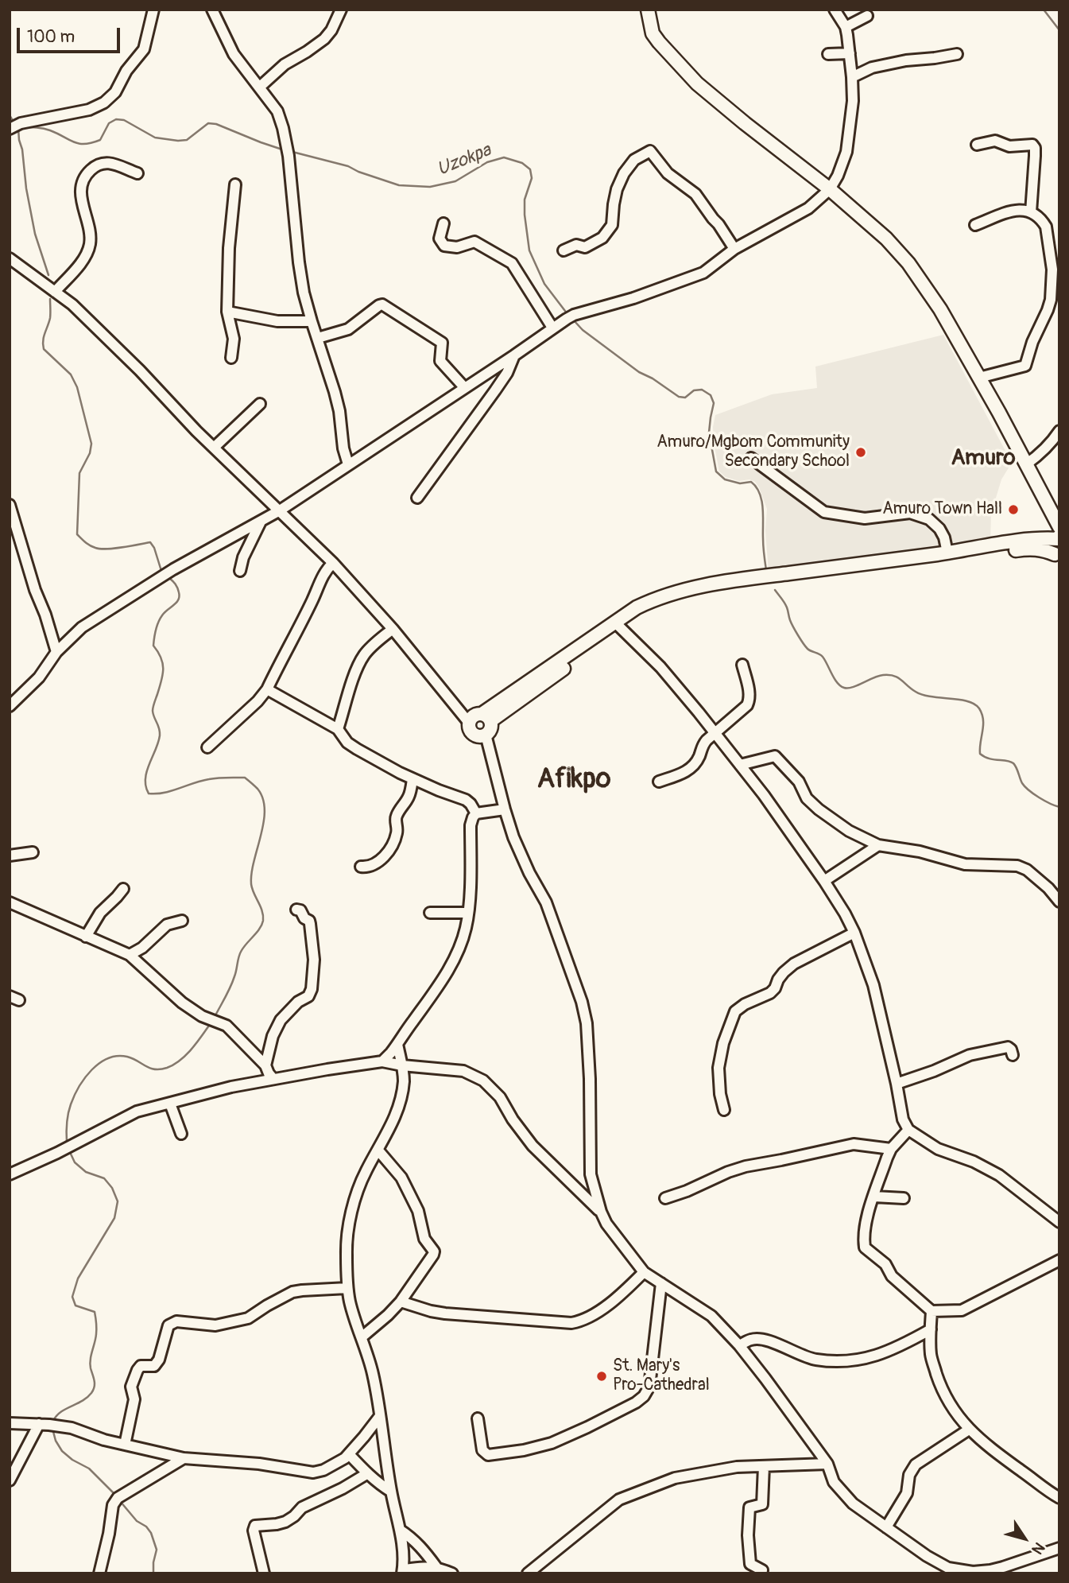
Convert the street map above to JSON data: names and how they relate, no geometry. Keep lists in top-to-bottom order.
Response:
{
  "districts": ["Amuro", "Afikpo"],
  "water": ["Uzokpa"],
  "places": ["Amuro/Mgbom Community Secondary School", "Amuro Town Hall", "St. Mary's Pro-Cathedral"],
  "scale_bar": "100 m",
  "north": "bottom right"
}
